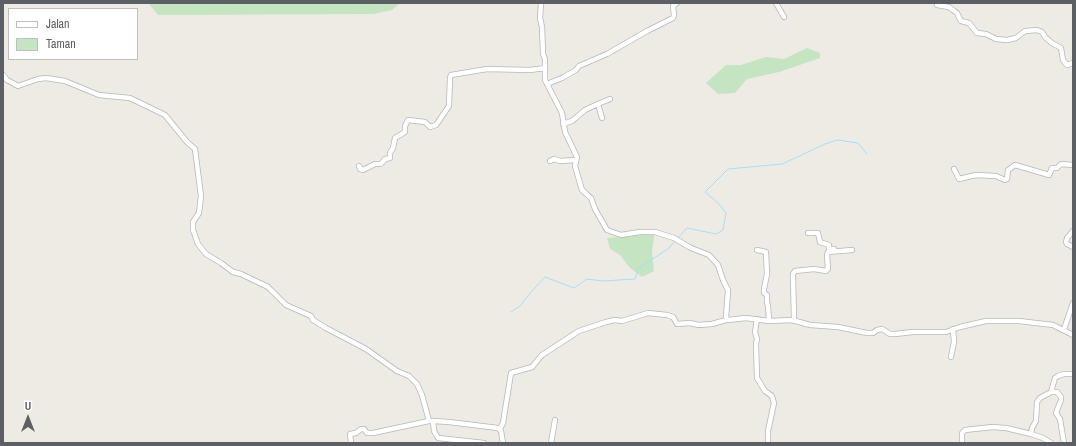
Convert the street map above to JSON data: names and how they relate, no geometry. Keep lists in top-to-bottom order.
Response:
{
  "legend": ["Jalan", "Taman"],
  "north": "top"
}
